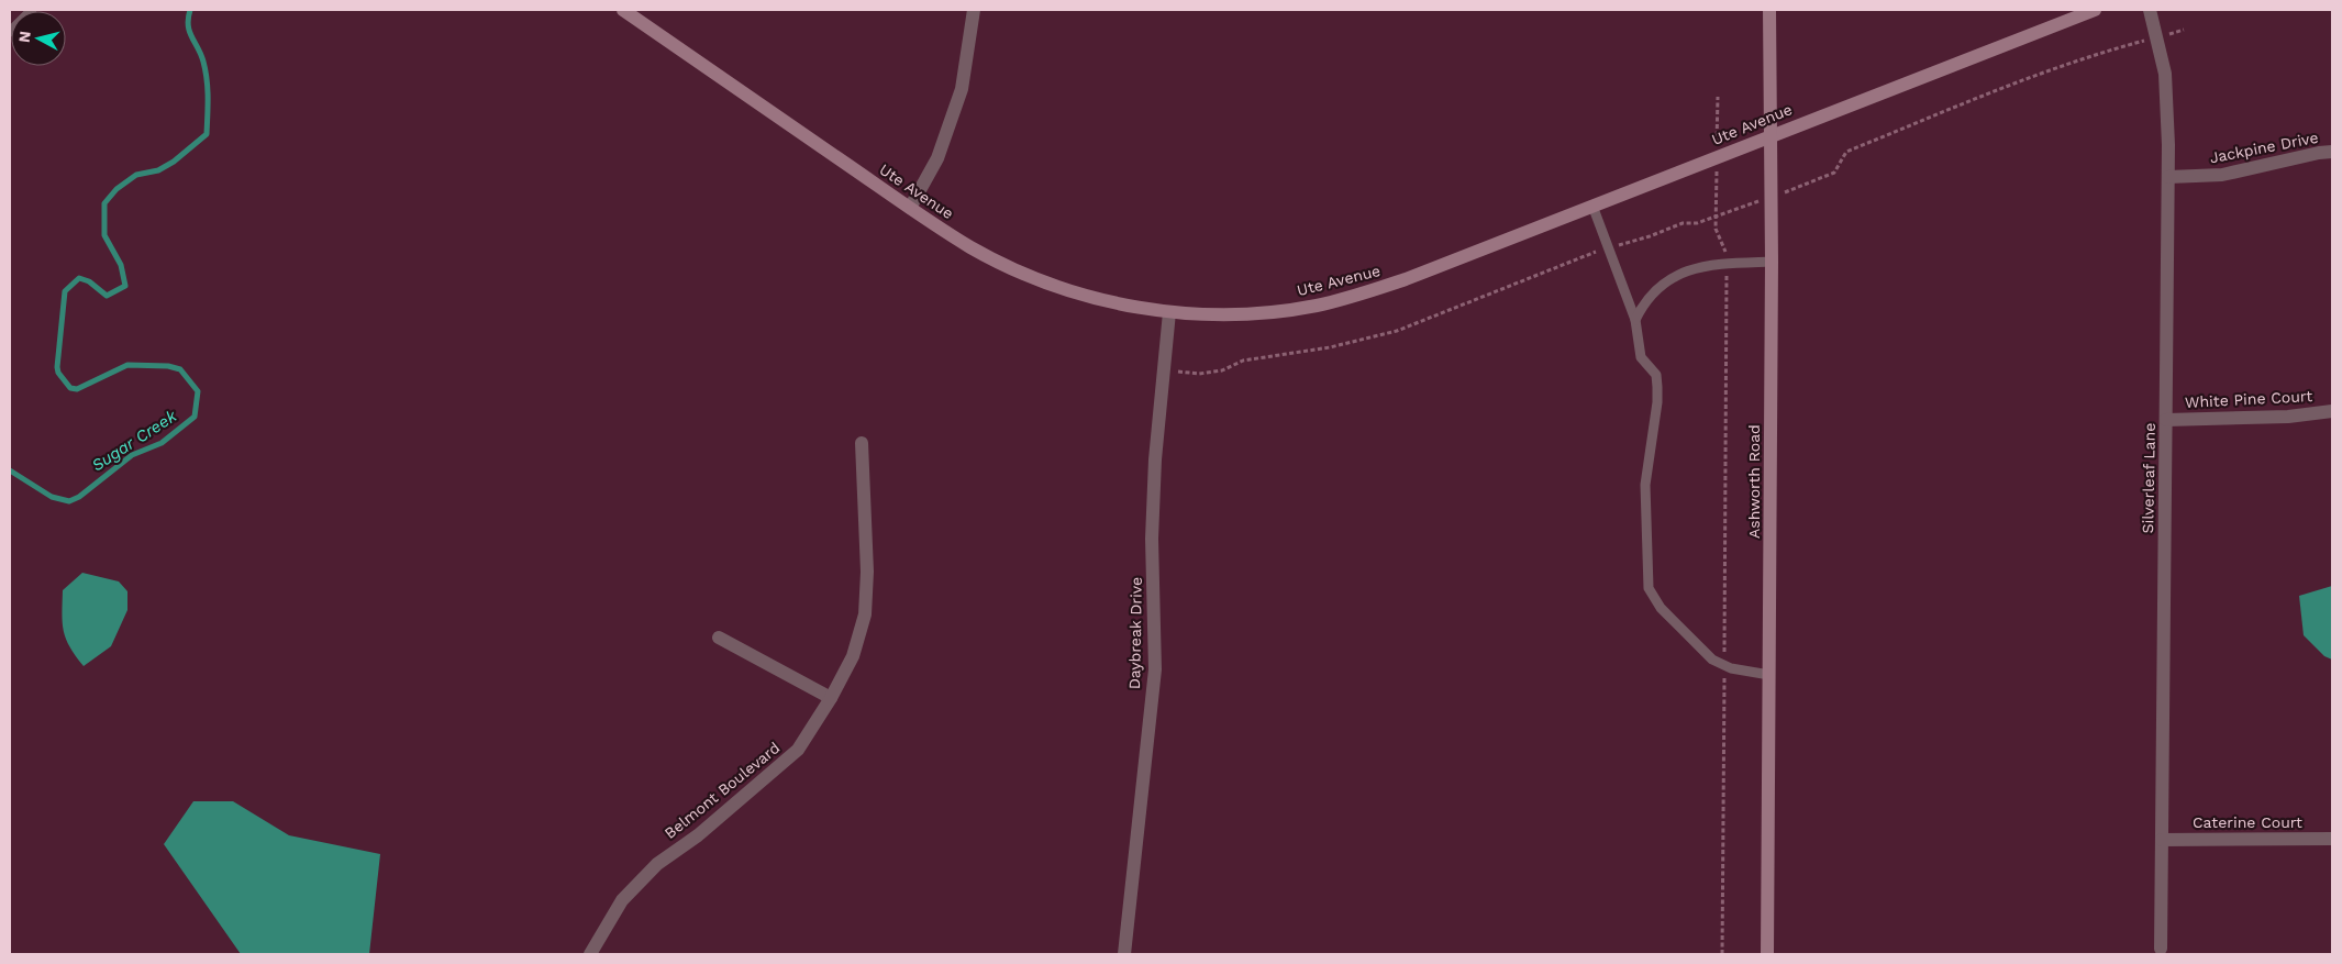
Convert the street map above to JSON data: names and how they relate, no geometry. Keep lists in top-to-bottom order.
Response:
{
  "streets": {
    "main road": ["Ute Avenue", "Ashworth Road"],
    "street": [
      "Jackpine Drive",
      "White Pine Court",
      "Silverleaf Lane",
      "Daybreak Drive",
      "Belmont Boulevard",
      "Caterine Court"
    ]
  },
  "crossings": [
    ["Ute Avenue", "Ashworth Road"],
    ["Ute Avenue", "Daybreak Drive"],
    ["Jackpine Drive", "Silverleaf Lane"],
    ["White Pine Court", "Silverleaf Lane"],
    ["Silverleaf Lane", "Caterine Court"]
  ],
  "water": ["Sugar Creek"],
  "north": "left"
}
